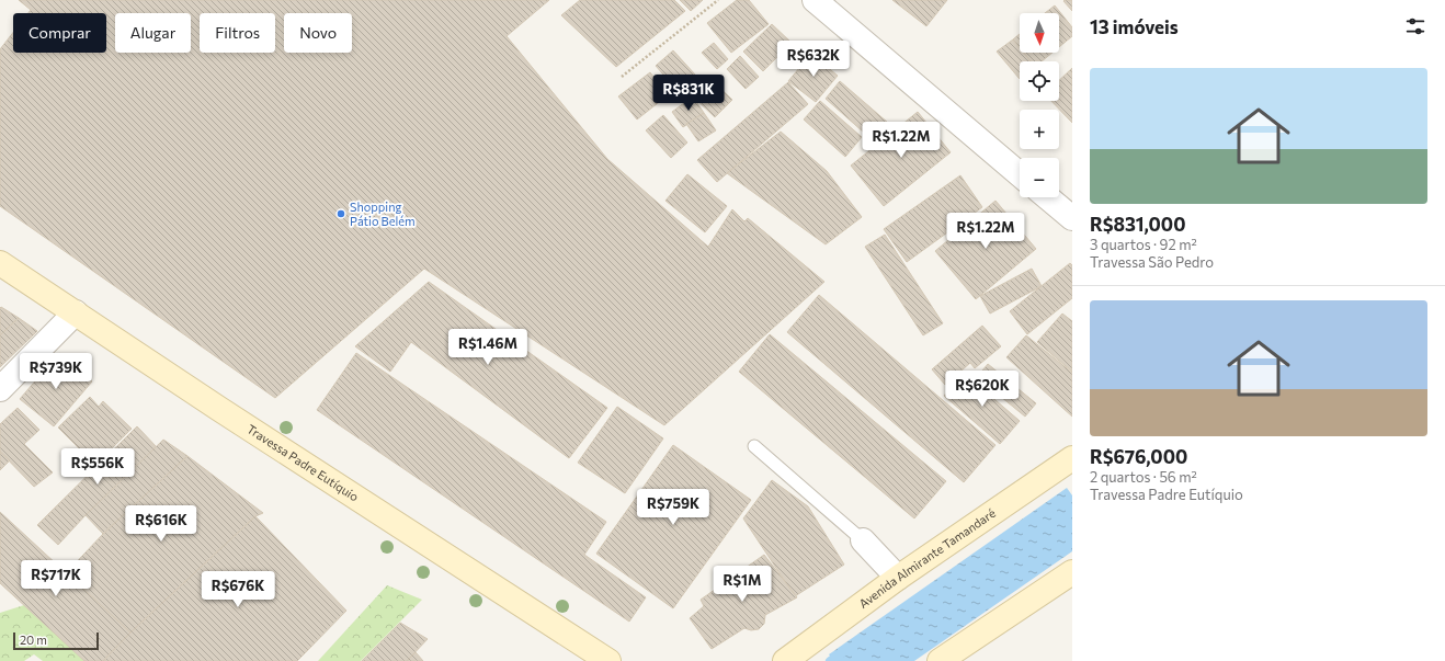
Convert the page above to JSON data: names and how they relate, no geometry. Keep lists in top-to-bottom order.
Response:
{
  "streets": {
    "main road": ["Travessa Padre Eutíquio", "Avenida Almirante Tamandaré"]
  },
  "places": ["Shopping Pátio Belém"],
  "scale_bar": "20 m",
  "north": "bottom",
  "page": {
    "heading": "13 imóveis",
    "map_buttons": ["+", "−"],
    "chip": [
      "Comprar",
      "Alugar",
      "Filtros",
      "Novo"
    ],
    "price": [
      "R$632K",
      "R$831K",
      "R$1.22M",
      "R$1.22M",
      "R$1.46M",
      "R$739K",
      "R$620K",
      "R$556K",
      "R$759K",
      "R$616K",
      "R$717K",
      "R$1M",
      "R$676K"
    ],
    "list": [
      {
        "name": "R$831,000",
        "note": "3 quartos · 92 m² · Travessa São Pedro"
      },
      {
        "name": "R$676,000",
        "note": "2 quartos · 56 m² · Travessa Padre Eutíquio"
      }
    ],
    "scale": "20 m"
  }
}
